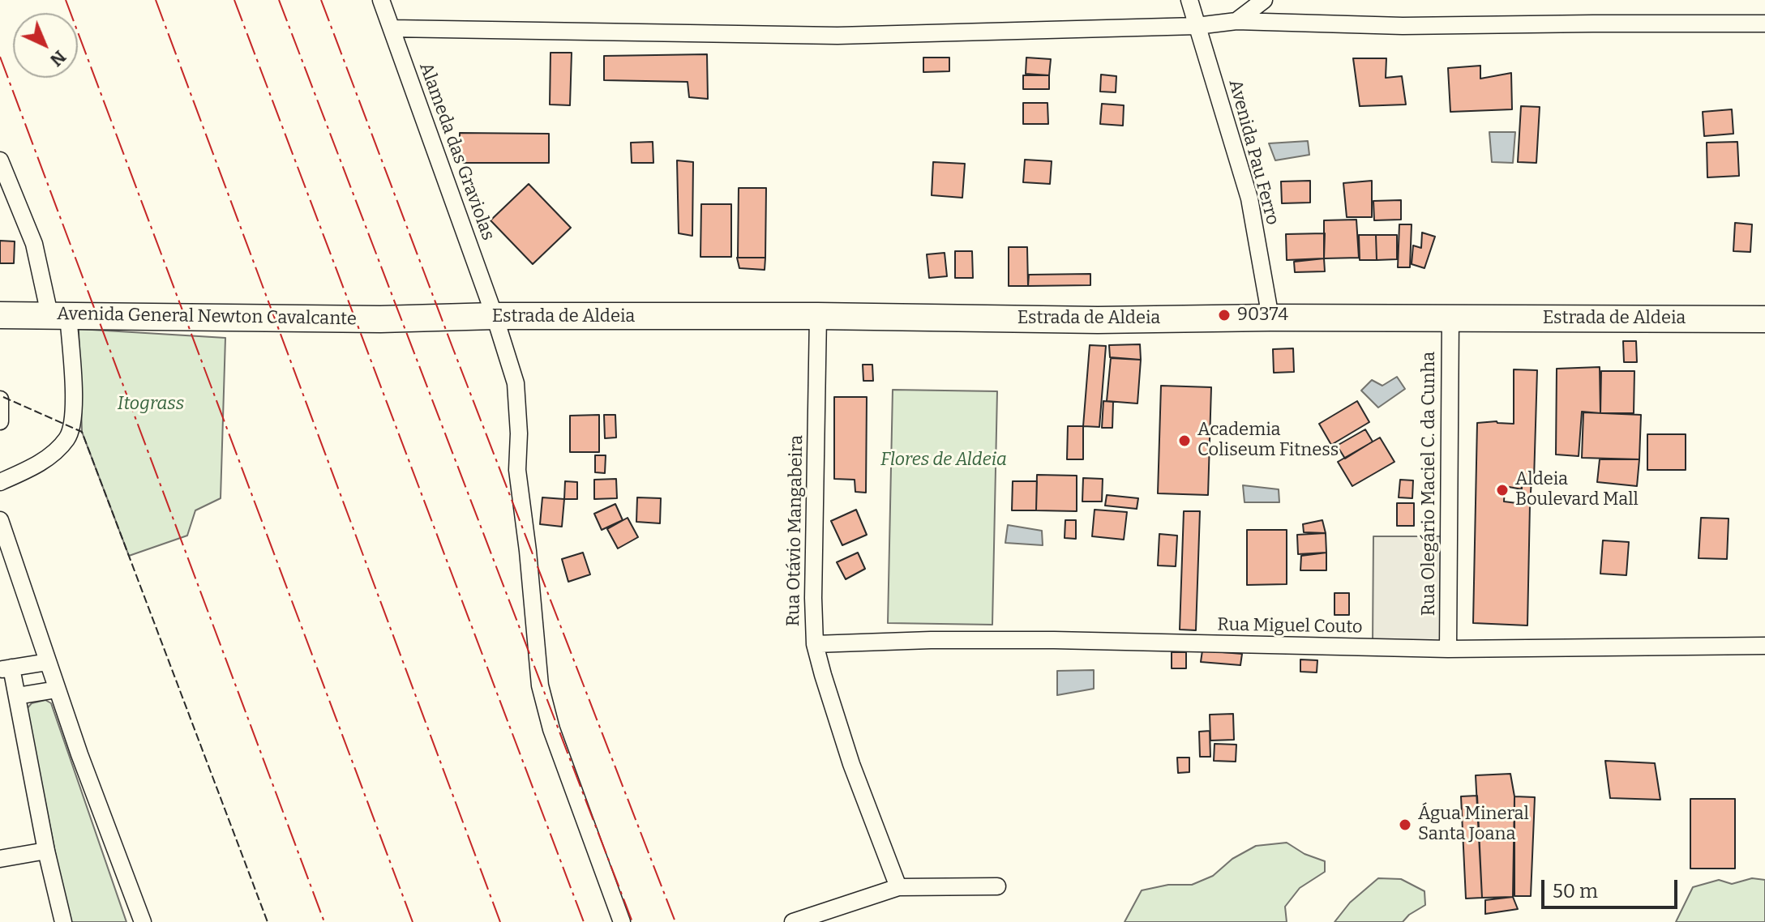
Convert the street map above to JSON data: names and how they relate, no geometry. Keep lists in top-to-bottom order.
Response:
{
  "streets": {
    "main road": ["Avenida General Newton Cavalcante", "Estrada de Aldeia"],
    "street": [
      "Alameda das Graviolas",
      "Avenida Pau Ferro",
      "Rua Olegário Maciel C. da Cunha",
      "Rua Otávio Mangabeira",
      "Rua Miguel Couto"
    ]
  },
  "crossings": [
    ["Alameda das Graviolas", "Estrada de Aldeia"],
    ["Avenida Pau Ferro", "Estrada de Aldeia"],
    ["Avenida General Newton Cavalcante", "Estrada de Aldeia"],
    ["Estrada de Aldeia", "Rua Olegário Maciel C. da Cunha"],
    ["Estrada de Aldeia", "Rua Otávio Mangabeira"],
    ["Rua Olegário Maciel C. da Cunha", "Rua Miguel Couto"],
    ["Rua Otávio Mangabeira", "Rua Miguel Couto"]
  ],
  "parks": ["Itograss", "Flores de Aldeia"],
  "places": [
    "90374",
    "Academia Coliseum Fitness",
    "Aldeia Boulevard Mall",
    "Água Mineral Santa Joana"
  ],
  "scale_bar": "50 m",
  "north": "bottom right"
}
